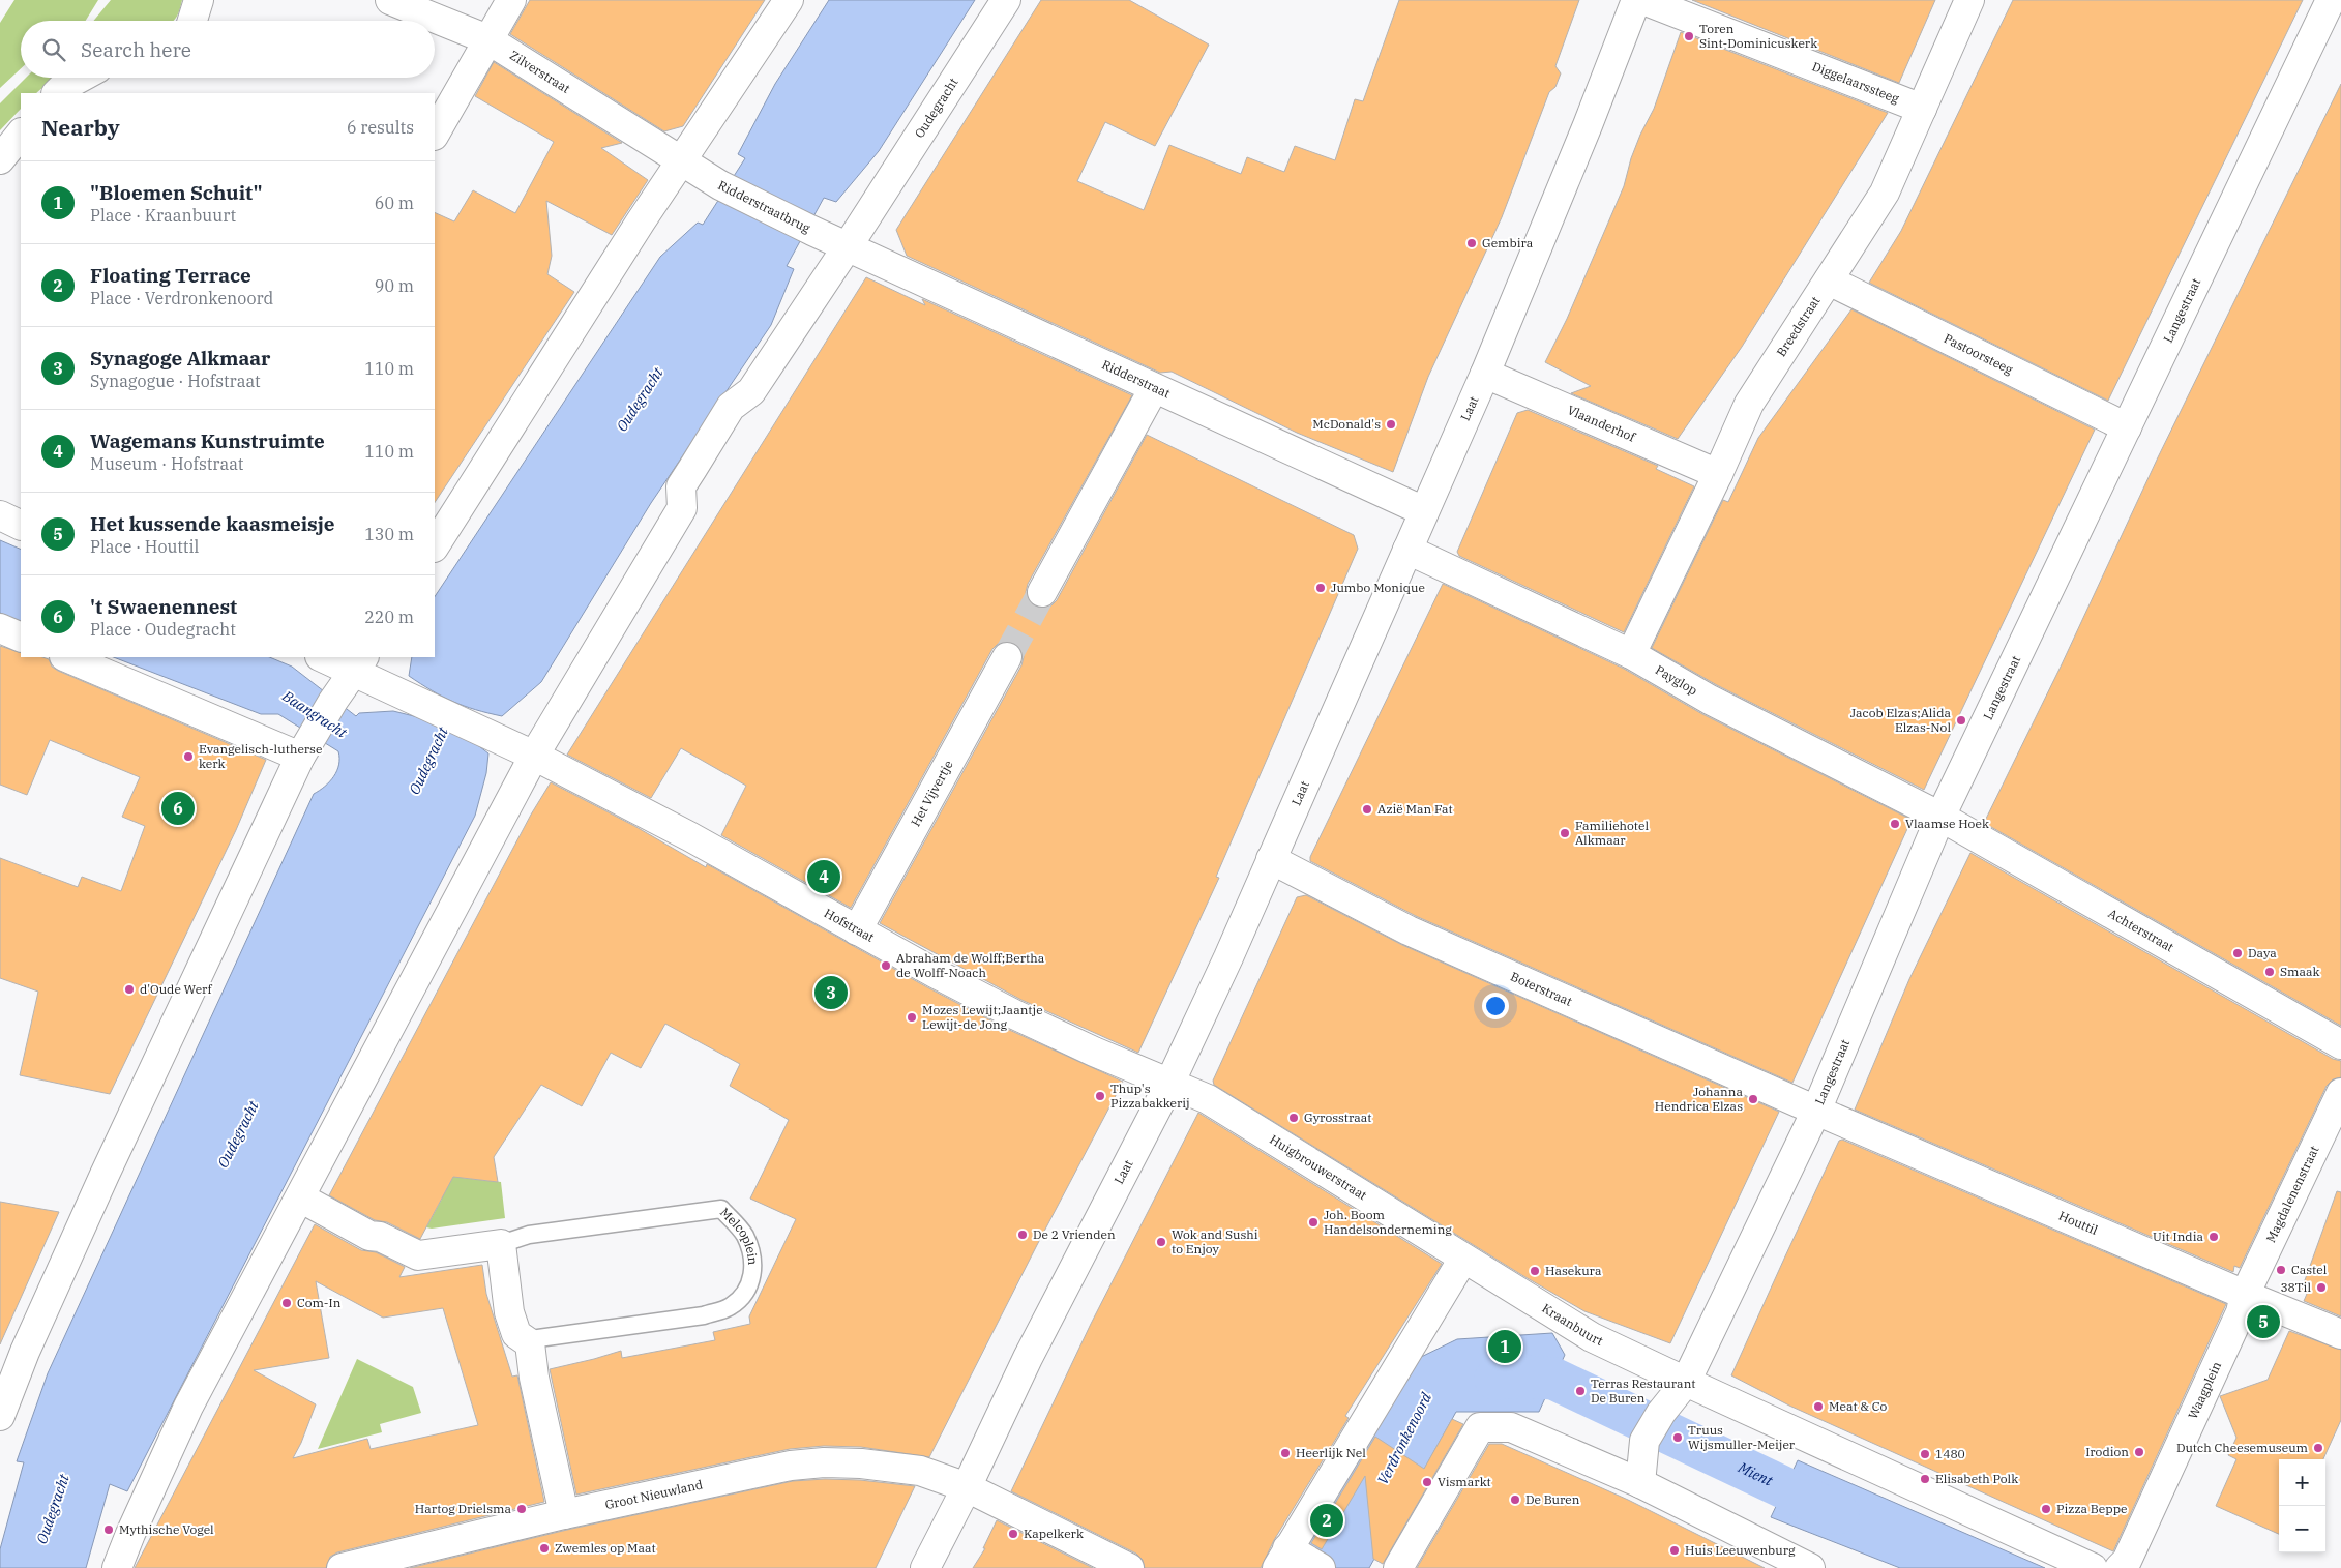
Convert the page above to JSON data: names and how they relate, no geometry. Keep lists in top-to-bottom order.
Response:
{
  "streets": {
    "street": [
      "Zilverstraat",
      "Diggelaarssteeg",
      "Oudegracht",
      "Ridderstraatbrug",
      "Langestraat",
      "Breedstraat",
      "Pastoorsteeg",
      "Ridderstraat",
      "Laat",
      "Vlaanderhof",
      "Payglop",
      "Het Vijvertje",
      "Hofstraat",
      "Achterstraat",
      "Boterstraat",
      "Huigbrouwerstraat",
      "Magdalenenstraat",
      "Houttil",
      "Melcoplein",
      "Kraanbuurt",
      "Waagplein",
      "Groot Nieuwland"
    ]
  },
  "crossings": [
    ["Zilverstraat", "Ridderstraatbrug"],
    ["Diggelaarssteeg", "Breedstraat"],
    ["Oudegracht", "Ridderstraatbrug"],
    ["Oudegracht", "Ridderstraat"],
    ["Oudegracht", "Hofstraat"],
    ["Oudegracht", "Melcoplein"],
    ["Ridderstraatbrug", "Ridderstraat"],
    ["Langestraat", "Pastoorsteeg"],
    ["Langestraat", "Payglop"],
    ["Langestraat", "Achterstraat"],
    ["Langestraat", "Boterstraat"],
    ["Langestraat", "Houttil"],
    ["Langestraat", "Kraanbuurt"],
    ["Breedstraat", "Pastoorsteeg"],
    ["Breedstraat", "Vlaanderhof"],
    ["Breedstraat", "Payglop"],
    ["Ridderstraat", "Laat"],
    ["Laat", "Vlaanderhof"],
    ["Laat", "Payglop"],
    ["Laat", "Hofstraat"],
    ["Laat", "Boterstraat"],
    ["Laat", "Huigbrouwerstraat"],
    ["Laat", "Groot Nieuwland"],
    ["Payglop", "Achterstraat"],
    ["Het Vijvertje", "Hofstraat"],
    ["Hofstraat", "Huigbrouwerstraat"],
    ["Boterstraat", "Houttil"],
    ["Huigbrouwerstraat", "Kraanbuurt"],
    ["Magdalenenstraat", "Houttil"],
    ["Magdalenenstraat", "Waagplein"],
    ["Houttil", "Waagplein"]
  ],
  "water": [
    "Oudegracht",
    "Baangracht",
    "Verdronkenoord",
    "Mient"
  ],
  "places": [
    "Toren Sint-Dominicuskerk",
    "Gembira",
    "McDonald's",
    "Jumbo Monique",
    "Jacob Elzas;Alida Elzas-Nol",
    "Evangelisch-lutherse kerk",
    "Azië Man Fat",
    "Vlaamse Hoek",
    "Familiehotel Alkmaar",
    "Daya",
    "Abraham de Wolff;Bertha de Wolff-Noach",
    "Smaak",
    "d'Oude Werf",
    "Mozes Lewijt;Jaantje Lewijt-de Jong",
    "Thup's Pizzabakkerij",
    "Johanna Hendrica Elzas",
    "Gyrosstraat",
    "Joh. Boom Handelsonderneming",
    "De 2 Vrienden",
    "Uit India",
    "Wok and Sushi to Enjoy",
    "Castel",
    "Hasekura",
    "38Til",
    "Com-In",
    "Terras Restaurant De Buren",
    "Meat & Co",
    "Truus Wijsmuller-Meijer",
    "Dutch Cheesemuseum",
    "Irodion",
    "Heerlijk Nel",
    "1480",
    "Elisabeth Polk",
    "Vismarkt",
    "De Buren",
    "Hartog Drielsma",
    "Pizza Beppe",
    "Mythische Vogel",
    "Kapelkerk",
    "Zwemles op Maat",
    "Huis Leeuwenburg"
  ],
  "page": {
    "search": "Search here",
    "heading": ["Nearby", "6 results"],
    "list": [
      {
        "mark": "1",
        "name": "\"Bloemen Schuit\"",
        "note": "Place · Kraanbuurt",
        "value": "60 m"
      },
      {
        "mark": "2",
        "name": "Floating Terrace",
        "note": "Place · Verdronkenoord",
        "value": "90 m"
      },
      {
        "mark": "3",
        "name": "Synagoge Alkmaar",
        "note": "Synagogue · Hofstraat",
        "value": "110 m"
      },
      {
        "mark": "4",
        "name": "Wagemans Kunstruimte",
        "note": "Museum · Hofstraat",
        "value": "110 m"
      },
      {
        "mark": "5",
        "name": "Het kussende kaasmeisje",
        "note": "Place · Houttil",
        "value": "130 m"
      },
      {
        "mark": "6",
        "name": "'t Swaenennest",
        "note": "Place · Oudegracht",
        "value": "220 m"
      }
    ],
    "pins": [
      "6",
      "4",
      "3",
      "5",
      "1",
      "2"
    ],
    "map_buttons": ["+", "−"]
  }
}
